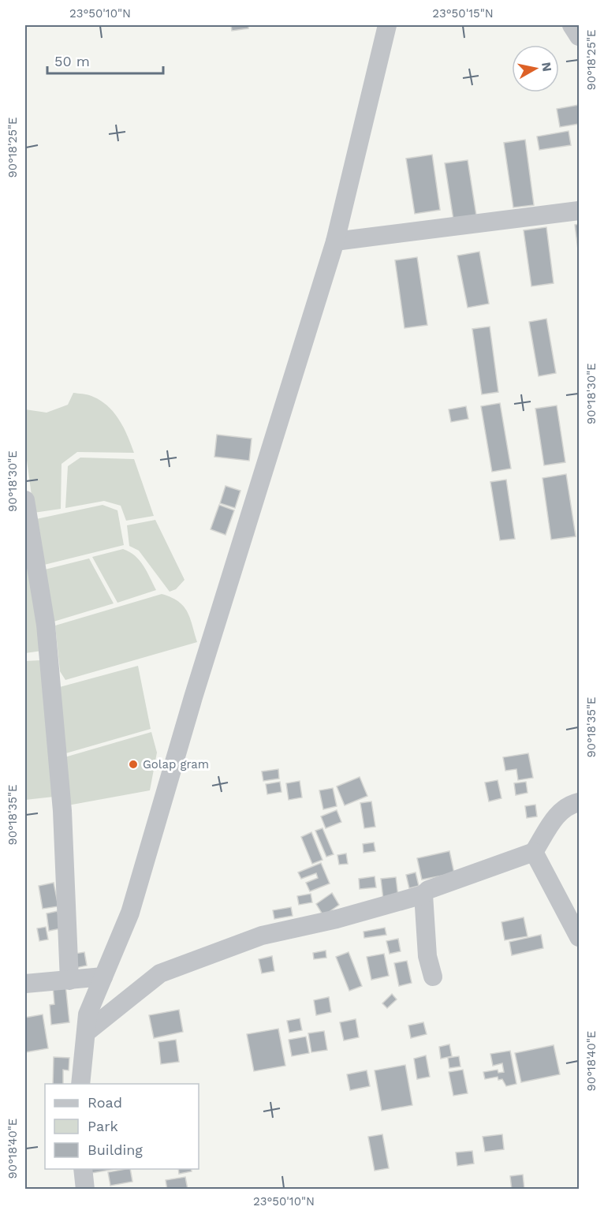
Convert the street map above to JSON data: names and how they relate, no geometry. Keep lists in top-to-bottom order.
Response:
{
  "places": ["Golap gram"],
  "legend": ["Road", "Park", "Building"],
  "scale_bar": "50 m",
  "north": "right",
  "coordinates": [
    "23°50'10\"N",
    "23°50'15\"N",
    "90°18'25\"E",
    "90°18'30\"E",
    "90°18'35\"E",
    "90°18'40\"E"
  ]
}
